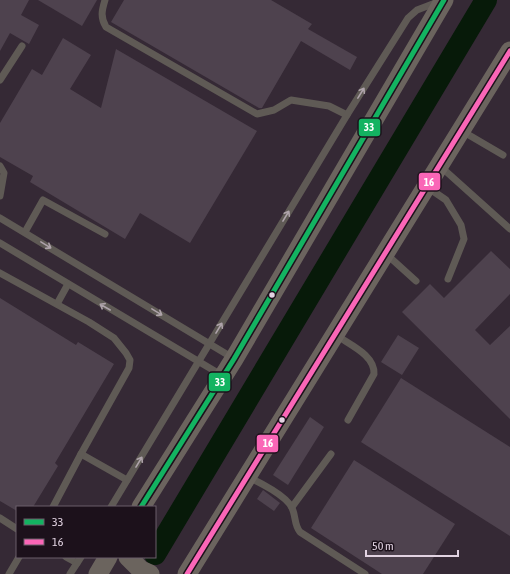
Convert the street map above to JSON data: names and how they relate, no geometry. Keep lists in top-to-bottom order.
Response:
{
  "lines": ["transit line 33", "transit line 16"],
  "legend": ["33", "16"],
  "scale_bar": "50 m"
}
